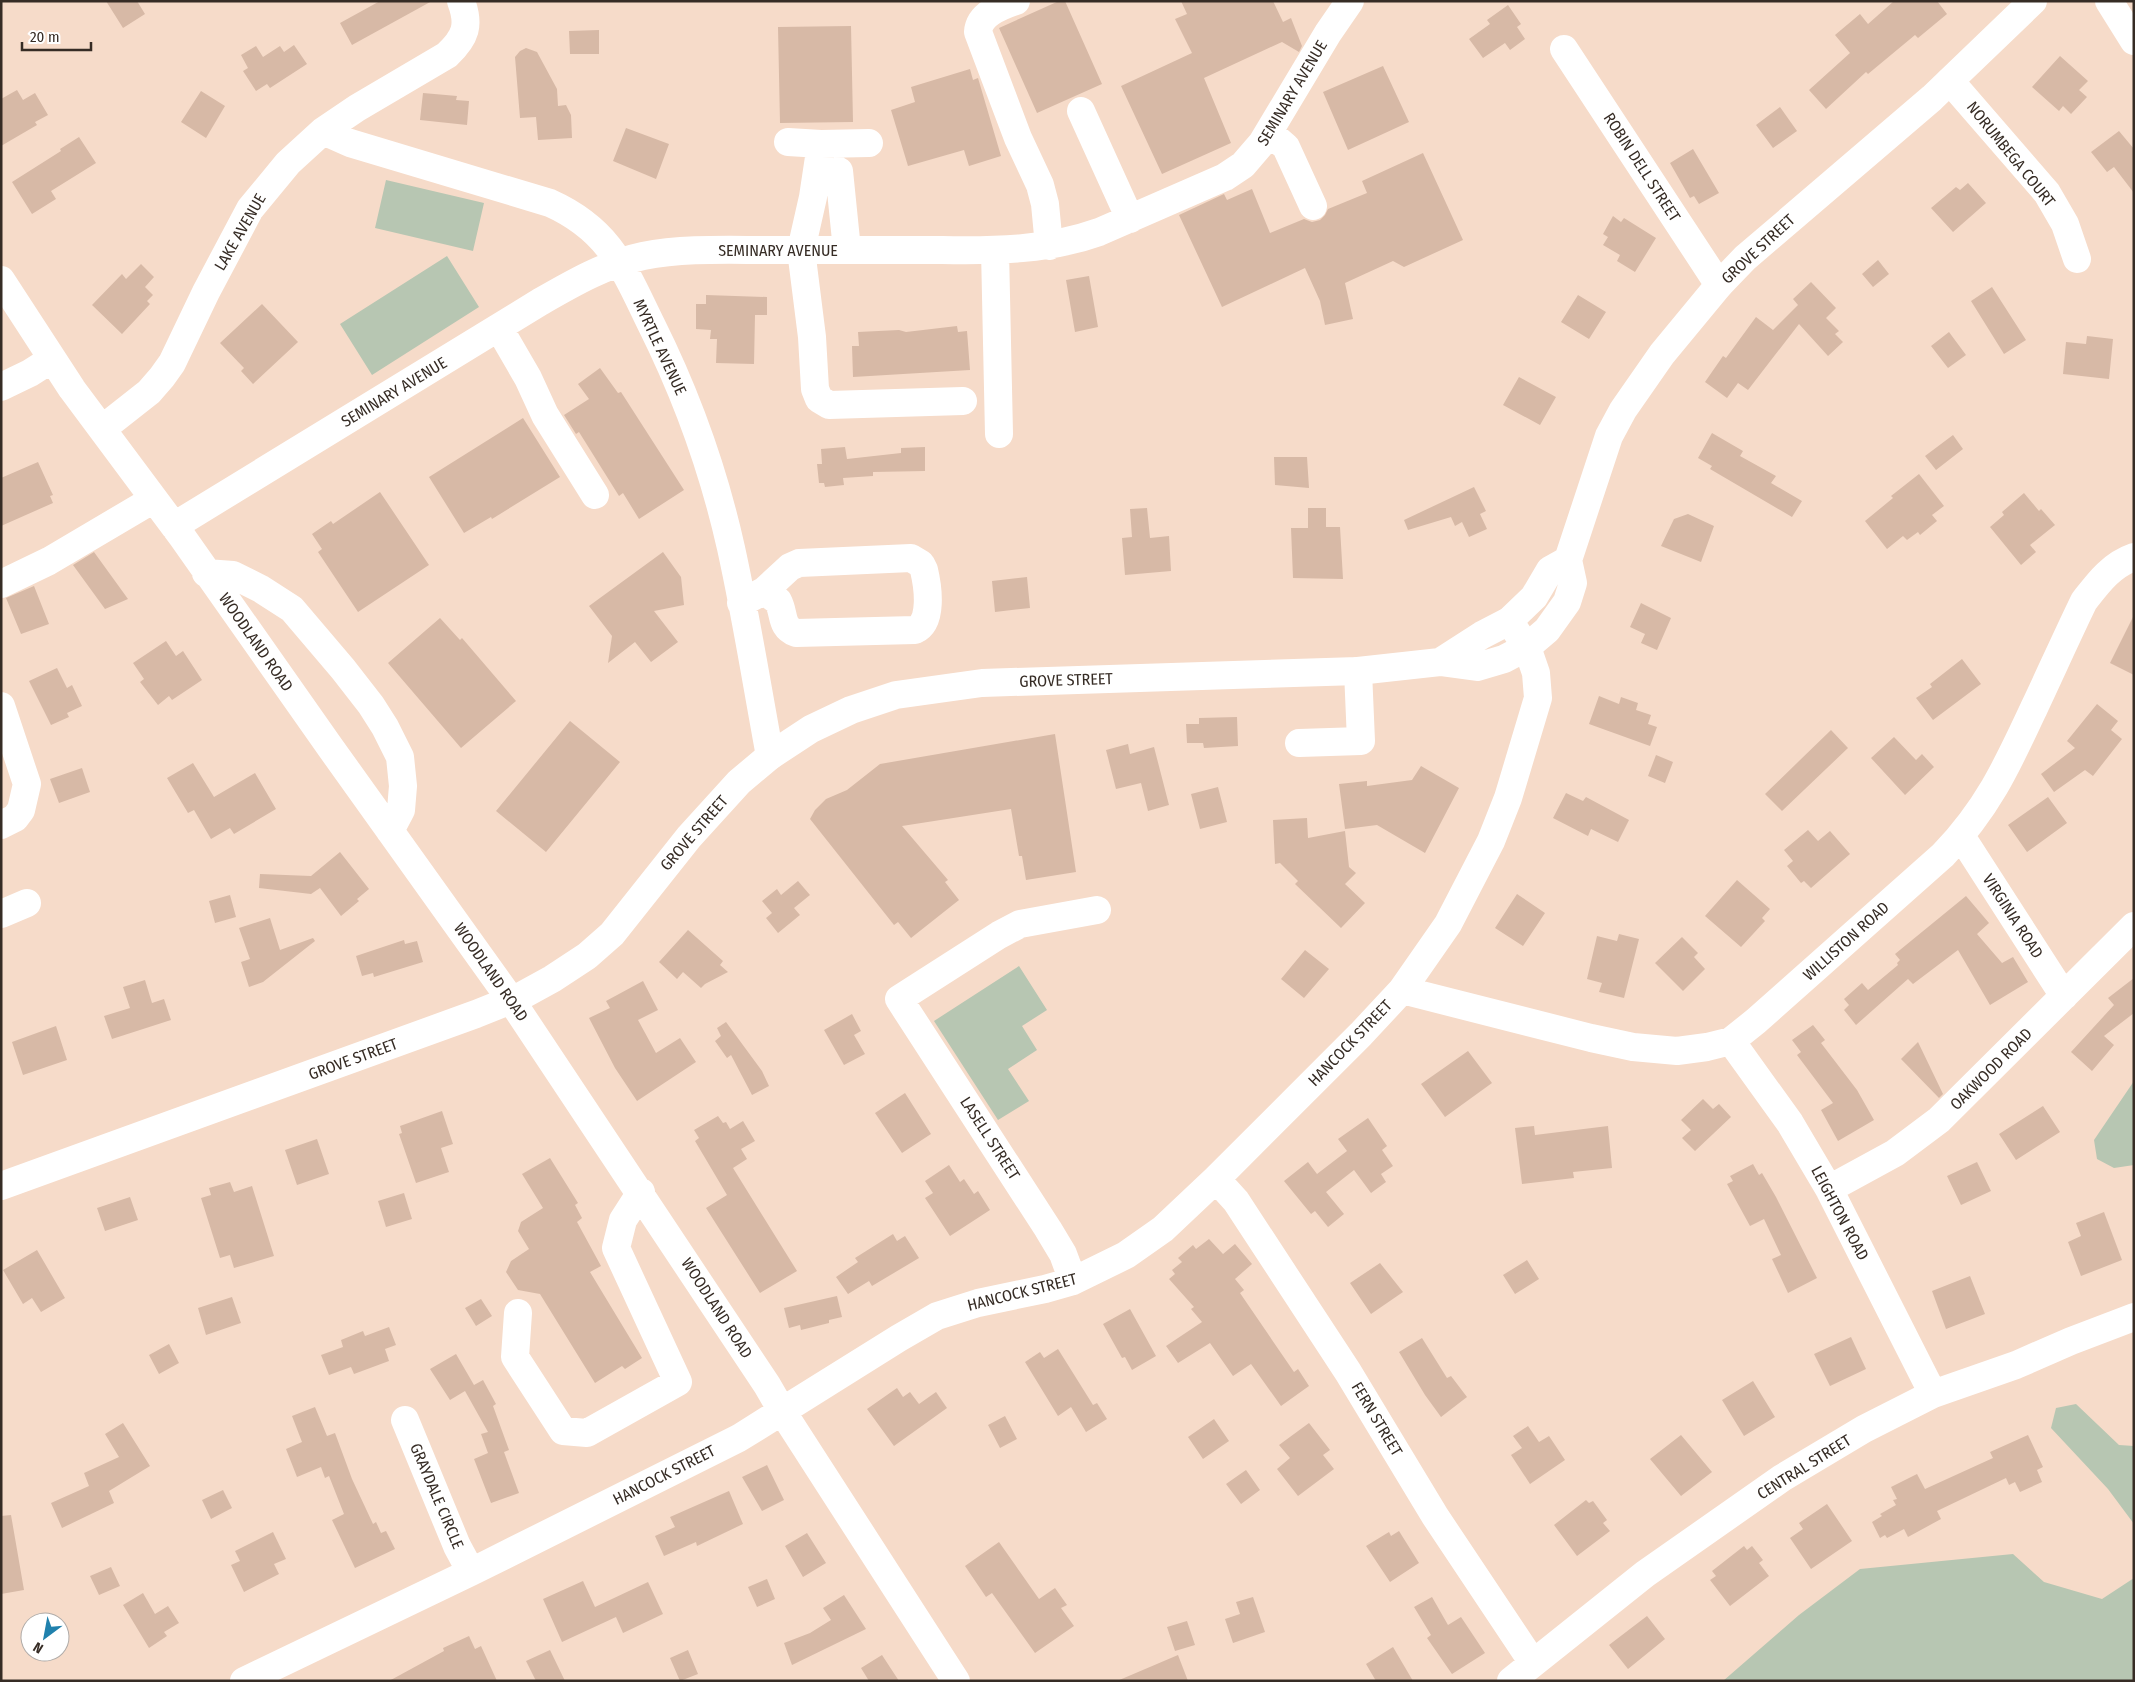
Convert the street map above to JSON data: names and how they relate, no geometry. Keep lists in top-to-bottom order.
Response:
{
  "streets": {
    "street": [
      "SEMINARY AVENUE",
      "NORUMBEGA COURT",
      "ROBIN DELL STREET",
      "LAKE AVENUE",
      "GROVE STREET",
      "MYRTLE AVENUE",
      "WOODLAND ROAD",
      "VIRGINIA ROAD",
      "WILLISTON ROAD",
      "HANCOCK STREET",
      "OAKWOOD ROAD",
      "LASELL STREET",
      "LEIGHTON ROAD",
      "FERN STREET",
      "CENTRAL STREET",
      "GRAYDALE CIRCLE"
    ]
  },
  "crossings": [
    ["SEMINARY AVENUE", "MYRTLE AVENUE"],
    ["SEMINARY AVENUE", "WOODLAND ROAD"],
    ["NORUMBEGA COURT", "GROVE STREET"],
    ["ROBIN DELL STREET", "GROVE STREET"],
    ["LAKE AVENUE", "MYRTLE AVENUE"],
    ["LAKE AVENUE", "WOODLAND ROAD"],
    ["GROVE STREET", "MYRTLE AVENUE"],
    ["GROVE STREET", "WOODLAND ROAD"],
    ["GROVE STREET", "HANCOCK STREET"],
    ["WOODLAND ROAD", "HANCOCK STREET"],
    ["VIRGINIA ROAD", "WILLISTON ROAD"],
    ["VIRGINIA ROAD", "OAKWOOD ROAD"],
    ["WILLISTON ROAD", "HANCOCK STREET"],
    ["WILLISTON ROAD", "LEIGHTON ROAD"],
    ["HANCOCK STREET", "LASELL STREET"],
    ["HANCOCK STREET", "FERN STREET"],
    ["HANCOCK STREET", "GRAYDALE CIRCLE"],
    ["OAKWOOD ROAD", "LEIGHTON ROAD"],
    ["LEIGHTON ROAD", "CENTRAL STREET"],
    ["FERN STREET", "CENTRAL STREET"]
  ],
  "scale_bar": "20 m",
  "north": "bottom left"
}
